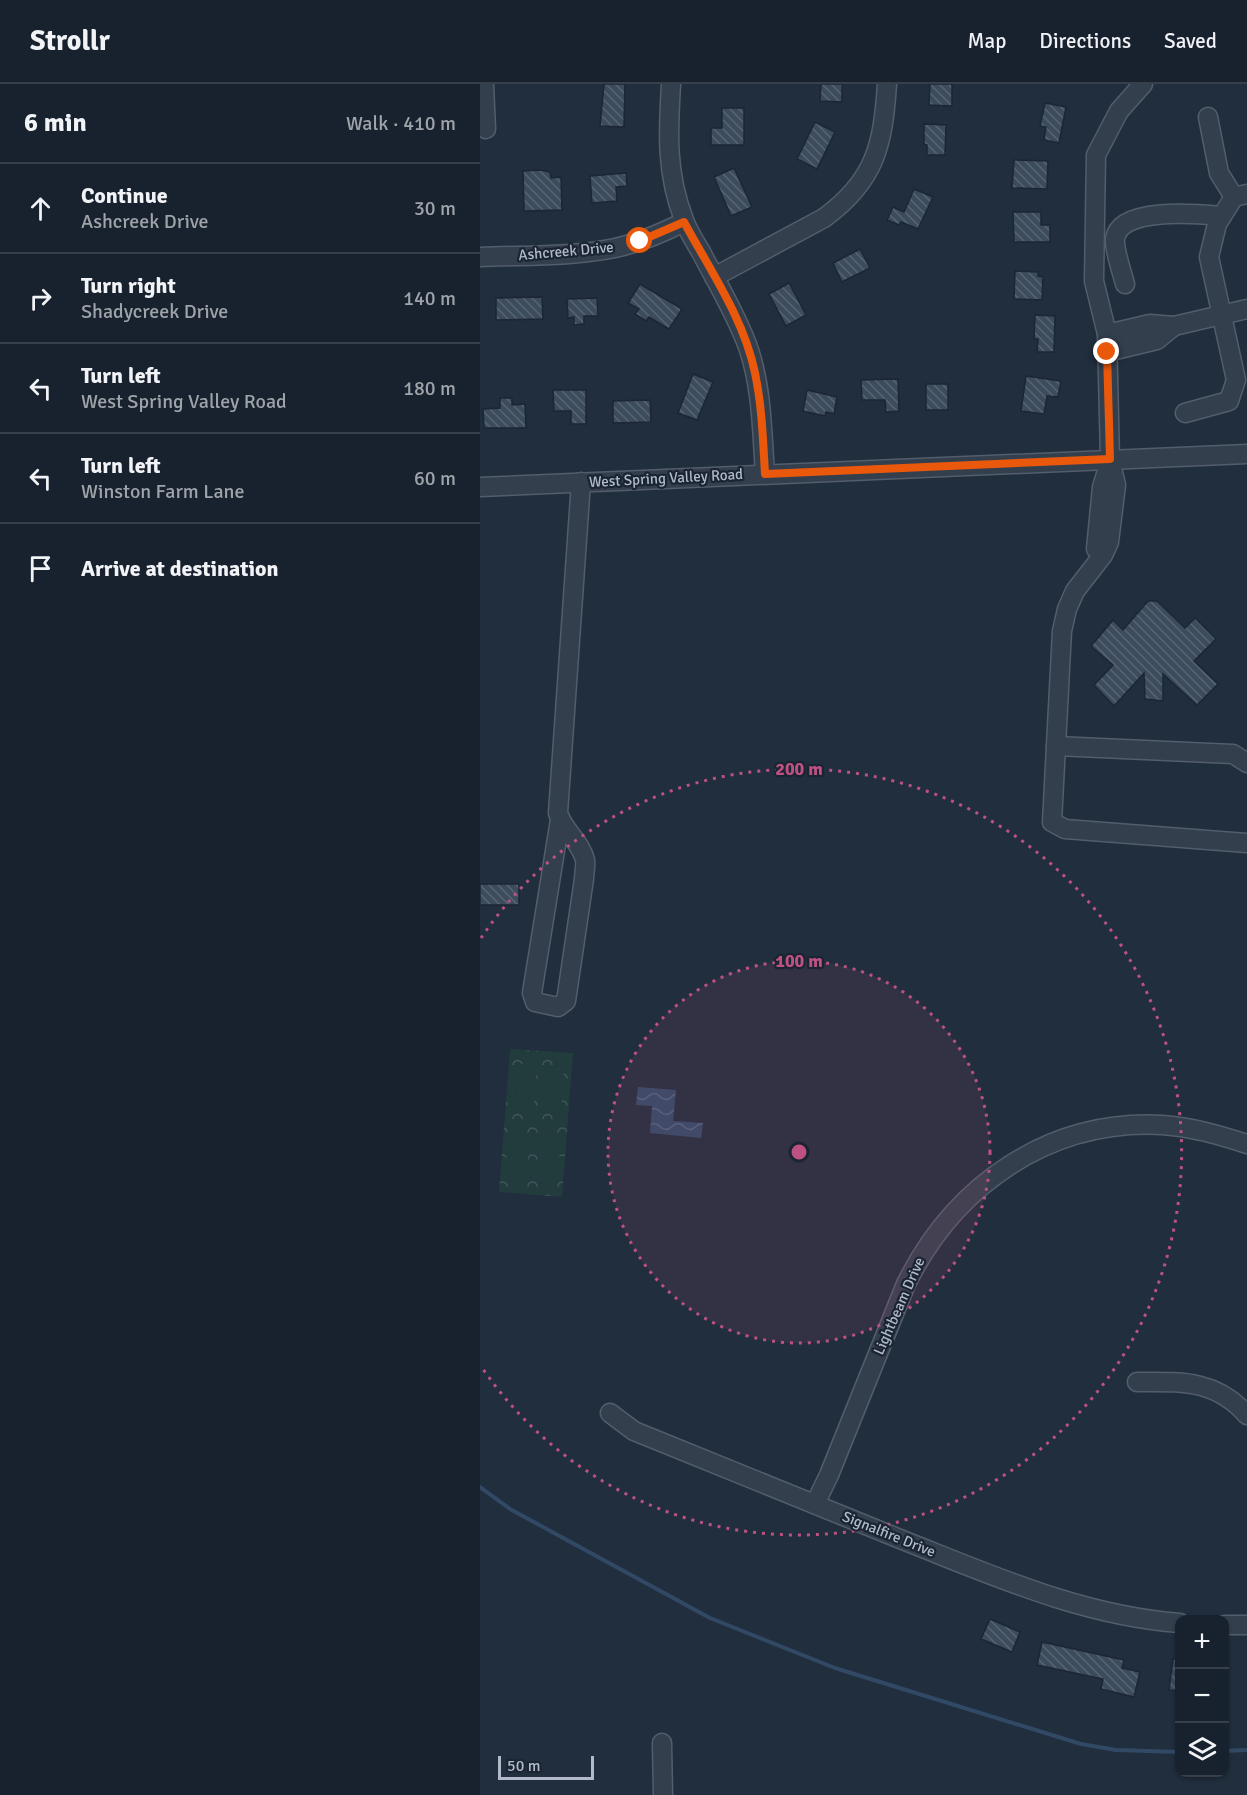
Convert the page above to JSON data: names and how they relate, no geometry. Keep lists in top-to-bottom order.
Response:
{
  "streets": {
    "street": [
      "Ashcreek Drive",
      "West Spring Valley Road",
      "Lightbeam Drive",
      "Signalfire Drive"
    ]
  },
  "crossings": [
    ["Lightbeam Drive", "Signalfire Drive"]
  ],
  "scale_bar": "50 m",
  "page": {
    "header": "Strollr",
    "nav": ["Map", "Directions", "Saved"],
    "heading": ["6 min", "Walk · 410 m"],
    "list": [
      ["Continue", "Ashcreek Drive", "30 m"],
      ["Turn right", "Shadycreek Drive", "140 m"],
      ["Turn left", "West Spring Valley Road", "180 m"],
      ["Turn left", "Winston Farm Lane", "60 m"],
      "Arrive at destination"
    ],
    "map_buttons": ["+", "−"],
    "scale": "50 m"
  },
  "rings": ["200 m", "100 m"]
}
